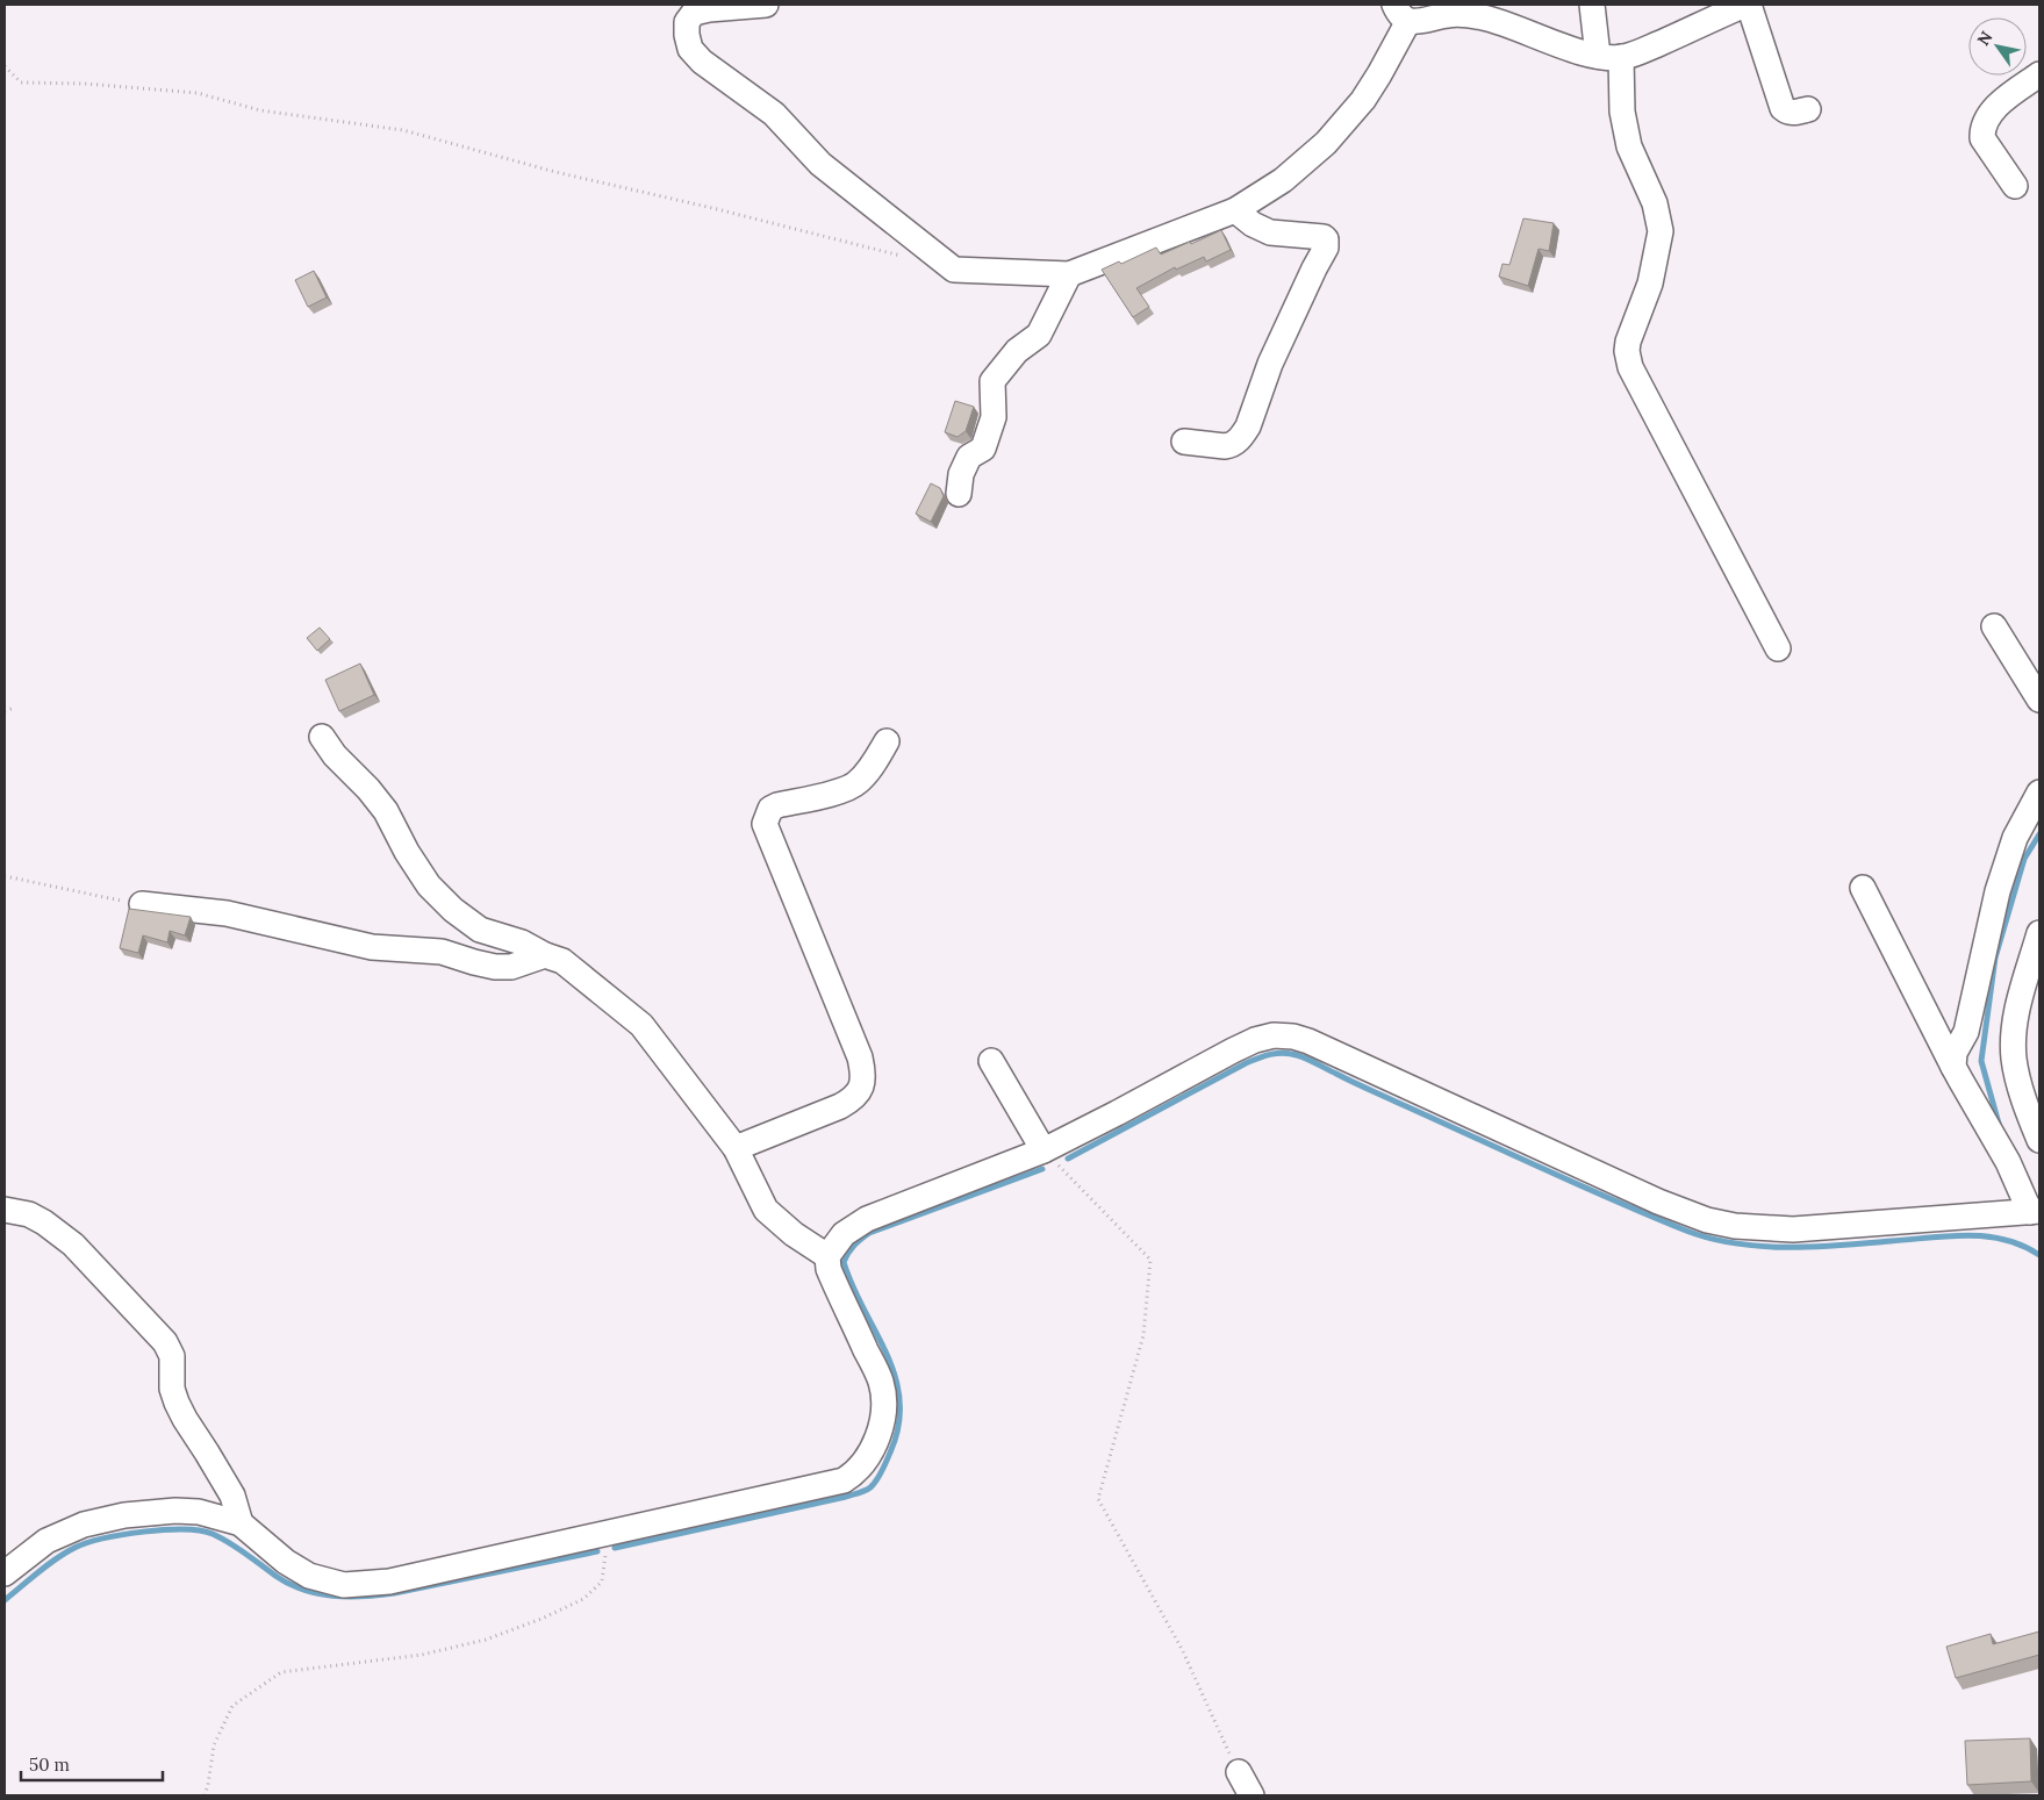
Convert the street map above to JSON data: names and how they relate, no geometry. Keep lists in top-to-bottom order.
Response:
{
  "scale_bar": "50 m",
  "north": "top left"
}
